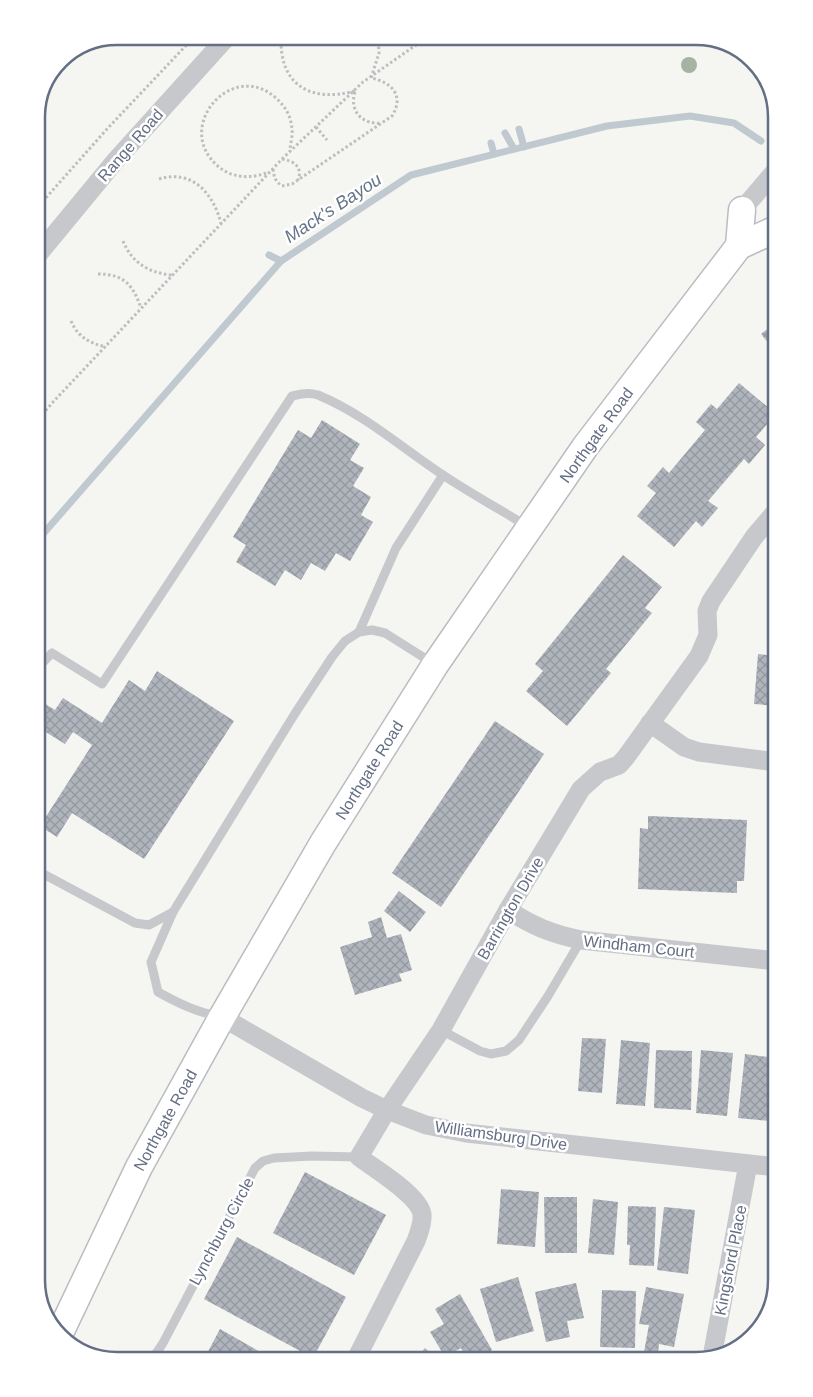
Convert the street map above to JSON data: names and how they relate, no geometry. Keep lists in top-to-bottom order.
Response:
{
  "streets": {
    "main road": ["Northgate Road"],
    "street": [
      "Range Road",
      "Barrington Drive",
      "Windham Court",
      "Williamsburg Drive",
      "Kingsford Place"
    ],
    "lane": ["Lynchburg Circle"]
  },
  "crossings": [
    ["Northgate Road", "Williamsburg Drive"],
    ["Barrington Drive", "Windham Court"],
    ["Barrington Drive", "Williamsburg Drive"],
    ["Williamsburg Drive", "Kingsford Place"]
  ],
  "water": ["Mack's Bayou"]
}
